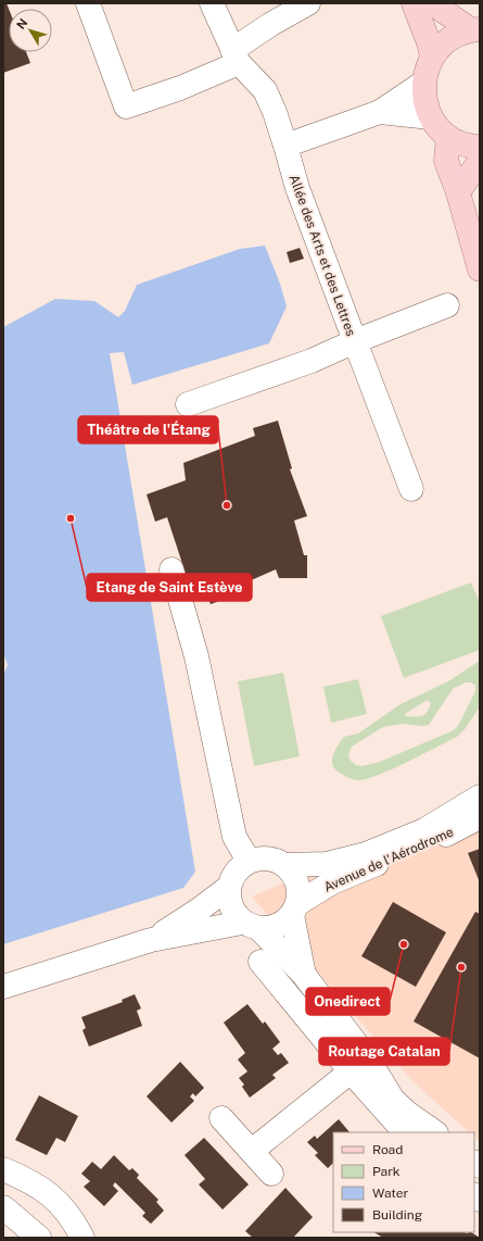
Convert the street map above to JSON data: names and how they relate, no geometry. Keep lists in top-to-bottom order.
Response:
{
  "streets": {
    "street": ["Allée des Arts et des Lettres", "Avenue de l'Aérodrome"]
  },
  "places": [
    "Théâtre de l'Étang",
    "Etang de Saint Estève",
    "Onedirect",
    "Routage Catalan"
  ],
  "legend": [
    "Road",
    "Park",
    "Water",
    "Building"
  ],
  "north": "top left"
}
